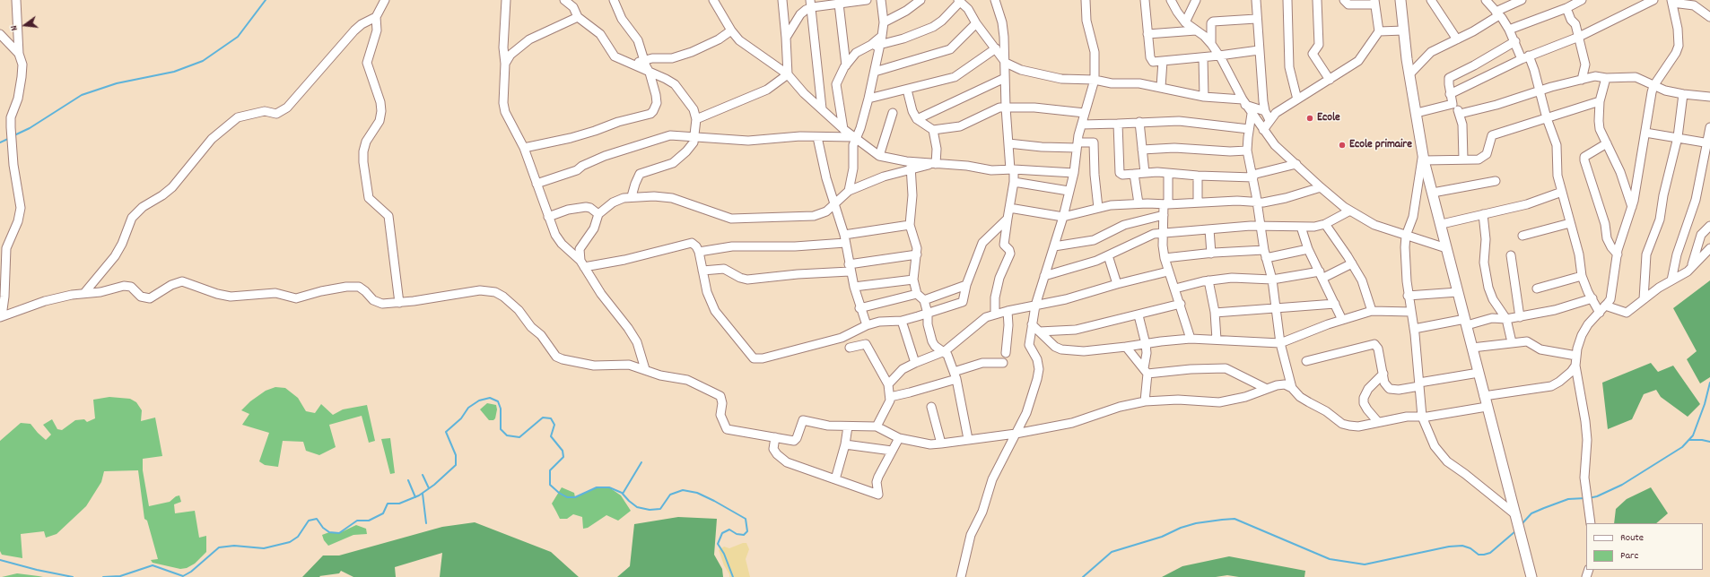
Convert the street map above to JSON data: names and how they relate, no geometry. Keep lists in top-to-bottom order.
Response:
{
  "places": ["Ecole", "Ecole primaire"],
  "legend": ["Route", "Parc"],
  "north": "left"
}
